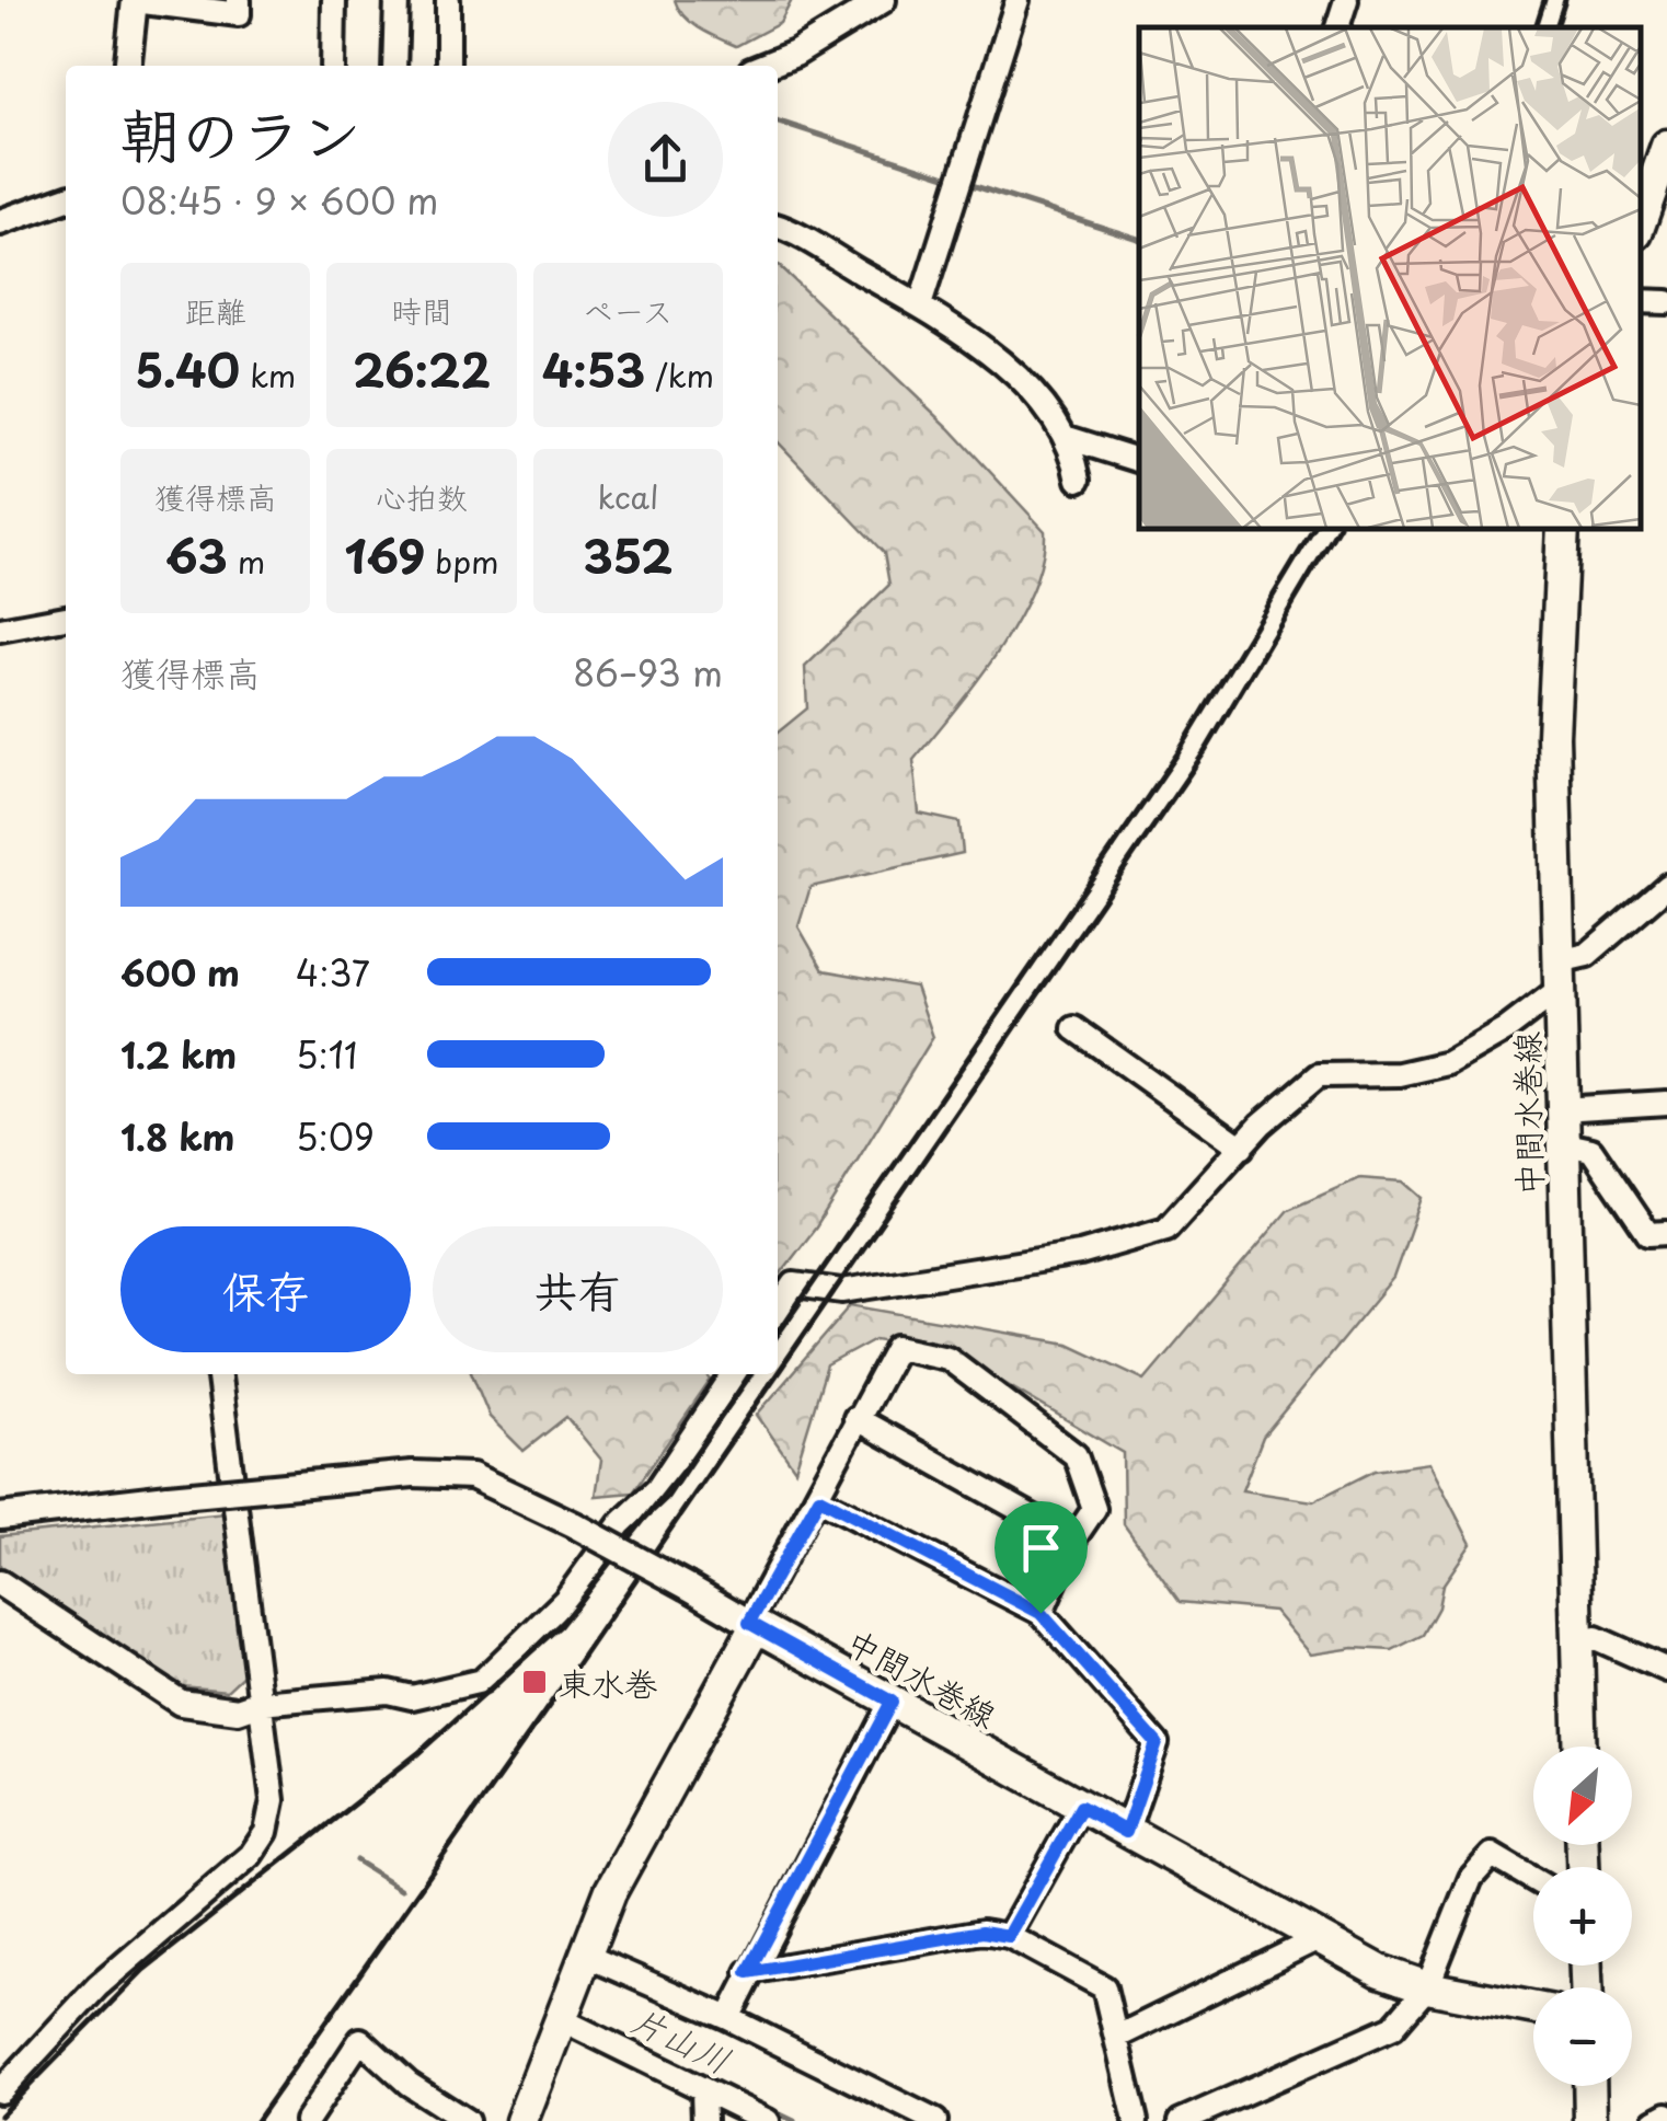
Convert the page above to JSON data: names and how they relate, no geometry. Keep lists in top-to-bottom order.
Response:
{
  "streets": {
    "main road": ["中間水巻線"]
  },
  "water": ["片山川"],
  "places": {
    "transit": ["東水巻"]
  },
  "north": "bottom left",
  "page": {
    "heading": ["朝のラン", "08:45 · 9 × 600 m"],
    "stats": [
      ["距離", "5.40 km"],
      ["時間", "26:22"],
      ["ペース", "4:53 /km"],
      ["獲得標高", "63 m"],
      ["心拍数", "169 bpm"],
      ["kcal", "352"]
    ],
    "chart": ["獲得標高", "86–93 m"],
    "list": [
      {
        "name": "600 m",
        "note": "4:37"
      },
      {
        "name": "1.2 km",
        "note": "5:11"
      },
      {
        "name": "1.8 km",
        "note": "5:09"
      }
    ],
    "buttons": ["保存", "共有"],
    "map_buttons": ["+", "−"]
  }
}
